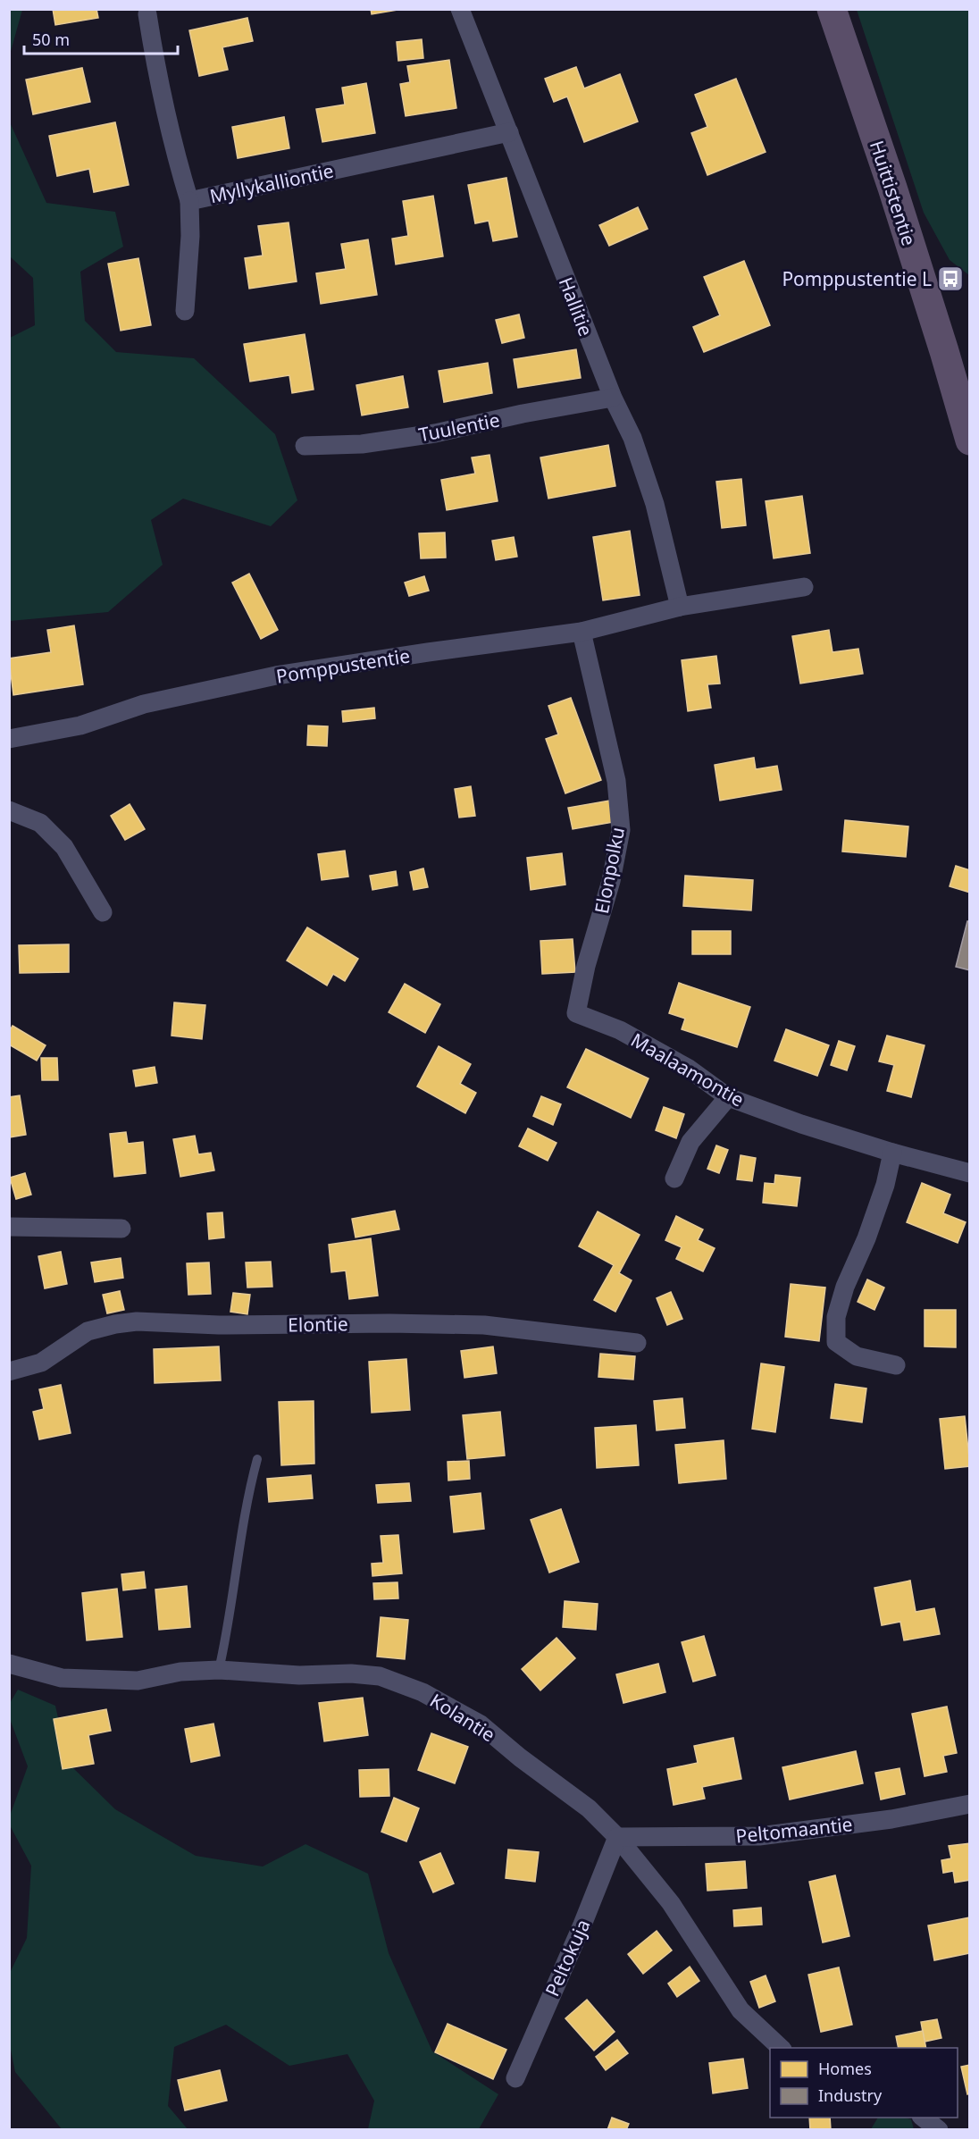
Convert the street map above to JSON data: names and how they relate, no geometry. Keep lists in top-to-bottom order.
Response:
{
  "streets": {
    "highway": ["Huittistentie"],
    "street": [
      "Myllykalliontie",
      "Hallitie",
      "Tuulentie",
      "Pomppustentie",
      "Elonpolku",
      "Maalaamontie",
      "Elontie",
      "Kolantie",
      "Peltomaantie",
      "Peltokuja"
    ]
  },
  "crossings": [
    ["Myllykalliontie", "Hallitie"],
    ["Hallitie", "Tuulentie"],
    ["Hallitie", "Pomppustentie"],
    ["Pomppustentie", "Elonpolku"],
    ["Elonpolku", "Maalaamontie"],
    ["Kolantie", "Peltomaantie"],
    ["Kolantie", "Peltokuja"],
    ["Peltomaantie", "Peltokuja"]
  ],
  "places": {
    "bus stop": ["Pomppustentie L"]
  },
  "legend": ["Homes", "Industry"],
  "scale_bar": "50 m"
}
